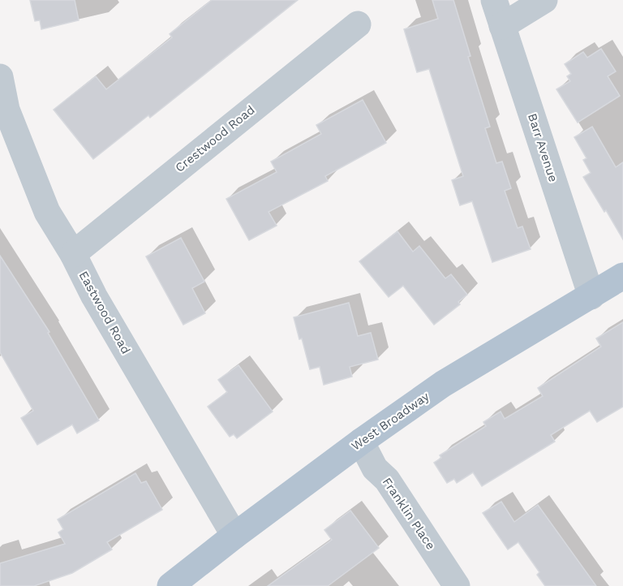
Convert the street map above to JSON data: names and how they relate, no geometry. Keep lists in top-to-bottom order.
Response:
{
  "streets": {
    "main road": ["West Broadway"],
    "street": [
      "Crestwood Road",
      "Barr Avenue",
      "Eastwood Road",
      "Franklin Place"
    ]
  },
  "crossings": [
    ["Crestwood Road", "Eastwood Road"],
    ["Barr Avenue", "West Broadway"],
    ["Eastwood Road", "West Broadway"],
    ["West Broadway", "Franklin Place"]
  ]
}
